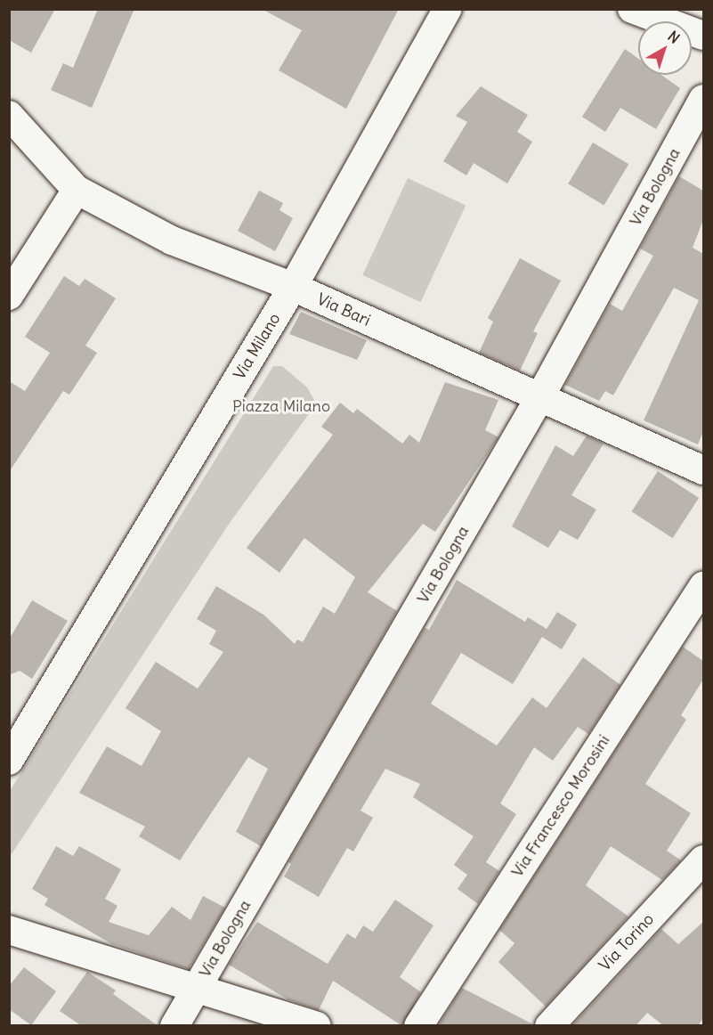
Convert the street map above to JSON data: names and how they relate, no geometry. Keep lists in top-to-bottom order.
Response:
{
  "streets": {
    "street": [
      "Via Bologna",
      "Via Bari",
      "Via Milano",
      "Via Francesco Morosini",
      "Via Torino"
    ]
  },
  "crossings": [
    ["Via Bologna", "Via Bari"],
    ["Via Bari", "Via Milano"]
  ],
  "parks": ["Piazza Milano"],
  "north": "top right"
}
